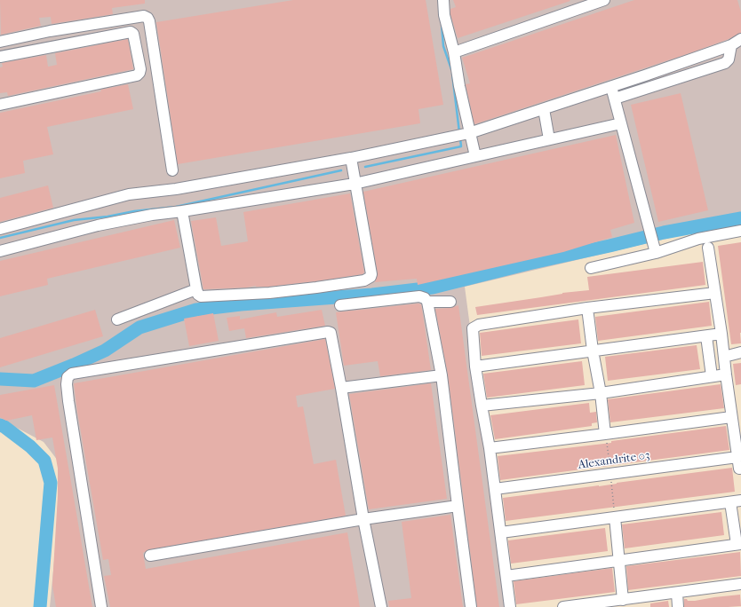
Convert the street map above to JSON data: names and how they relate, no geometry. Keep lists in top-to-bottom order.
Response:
{
  "streets": {
    "street": ["Alexandrite 03"]
  }
}
